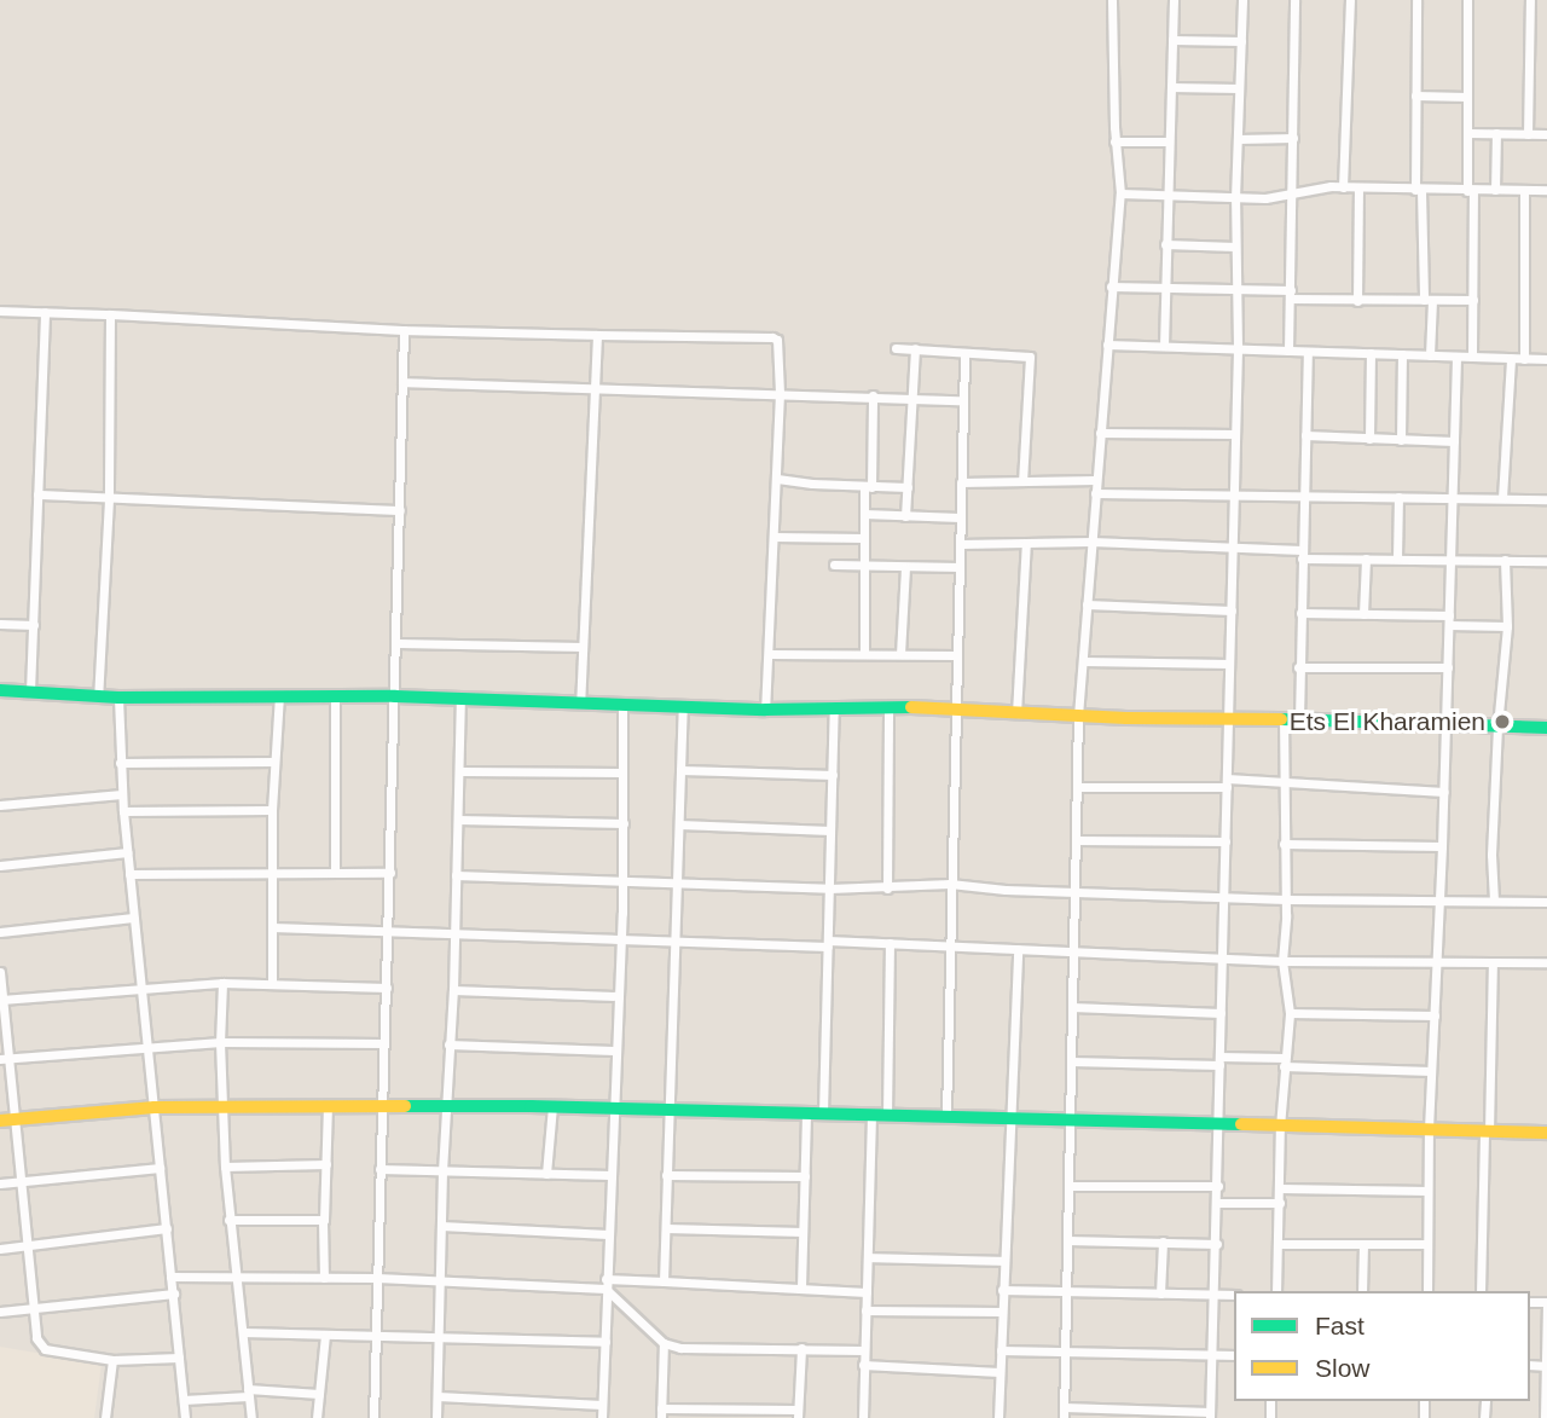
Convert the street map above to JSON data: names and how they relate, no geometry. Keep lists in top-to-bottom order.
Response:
{
  "places": ["Ets El Kharamien"],
  "legend": ["Fast", "Slow"]
}
